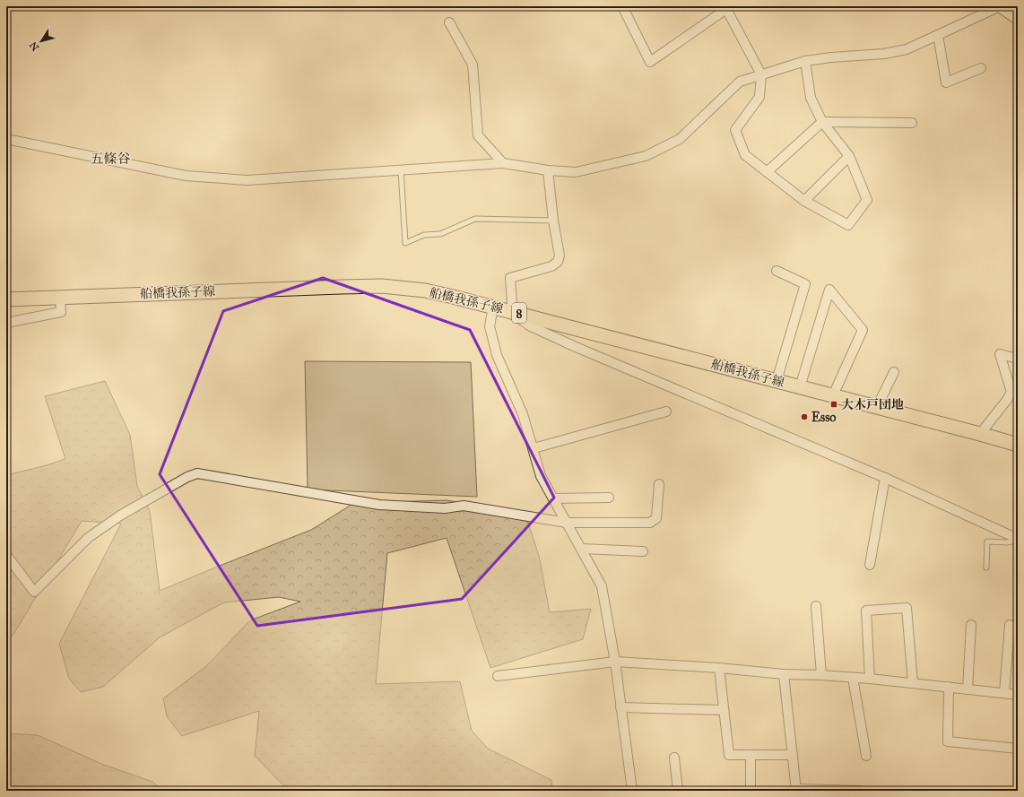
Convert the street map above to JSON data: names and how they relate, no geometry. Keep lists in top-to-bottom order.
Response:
{
  "streets": {
    "main road": ["船橋我孫子線", "8"]
  },
  "districts": ["五條谷"],
  "places": {
    "transit": ["大木戸団地"],
    "other": ["Esso"]
  },
  "north": "bottom left"
}
